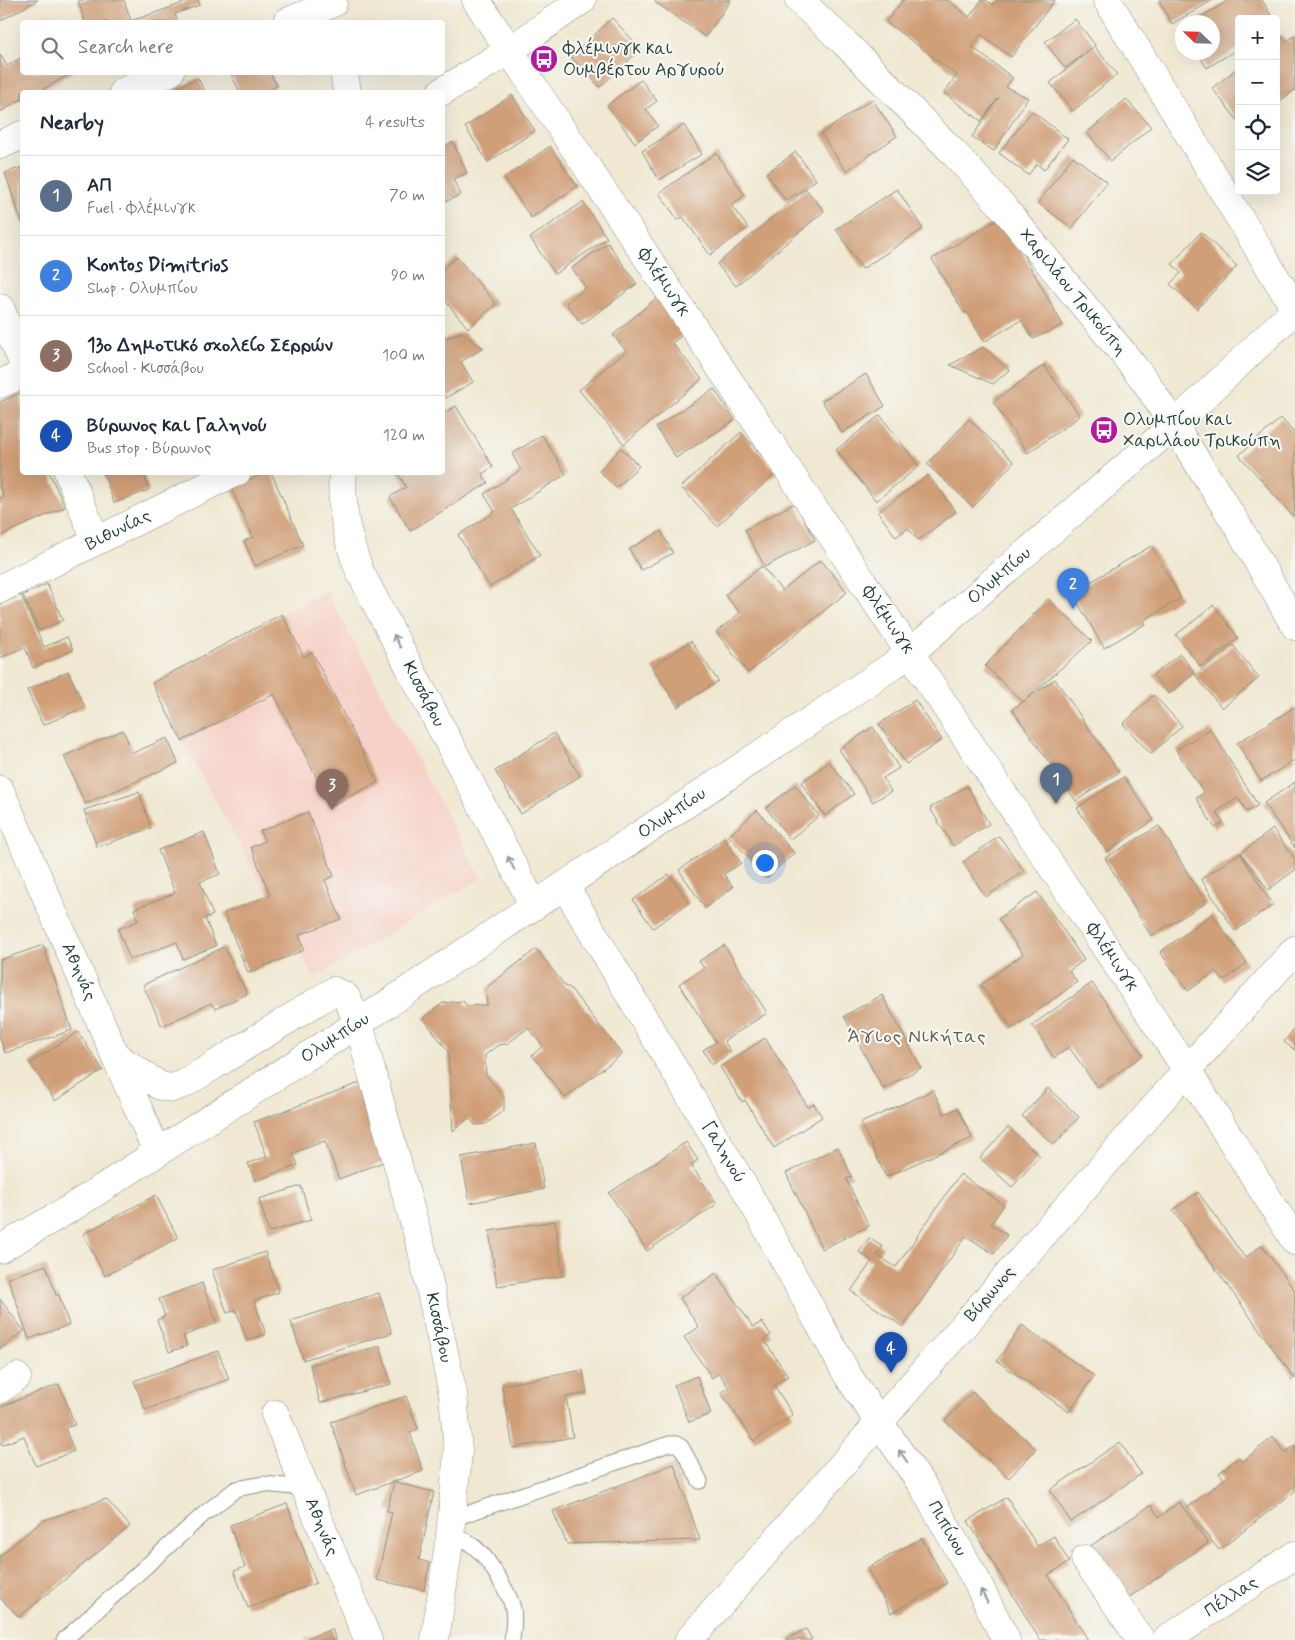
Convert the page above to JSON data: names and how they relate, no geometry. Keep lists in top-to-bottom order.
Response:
{
  "streets": {
    "street": [
      "Φλέμινγκ",
      "Χαριλάου Τρικούπη",
      "Βιθυνίας",
      "Ολυμπίου",
      "Κισσάβου",
      "Αθηνάς",
      "Γαληνού",
      "Βύρωνος",
      "Πιπίνου",
      "Πέλλας"
    ]
  },
  "crossings": [
    ["Φλέμινγκ", "Ολυμπίου"],
    ["Φλέμινγκ", "Βύρωνος"],
    ["Χαριλάου Τρικούπη", "Ολυμπίου"],
    ["Ολυμπίου", "Κισσάβου"],
    ["Ολυμπίου", "Αθηνάς"],
    ["Ολυμπίου", "Γαληνού"],
    ["Κισσάβου", "Αθηνάς"],
    ["Γαληνού", "Βύρωνος"],
    ["Γαληνού", "Πιπίνου"],
    ["Βύρωνος", "Πιπίνου"]
  ],
  "one_way": ["Πιπίνου"],
  "districts": ["Άγιος Νικήτας"],
  "places": {
    "bus stop": ["Φλέμινγκ και Ουμβέρτου Αργυρού", "Ολυμπίου και Χαριλάου Τρικούπη"]
  },
  "north": "top left",
  "page": {
    "map_buttons": ["+", "−"],
    "search": "Search here",
    "heading": ["Nearby", "4 results"],
    "list": [
      {
        "mark": "1",
        "name": "ΑΠ",
        "note": "Fuel · Φλέμινγκ",
        "value": "70 m"
      },
      {
        "mark": "2",
        "name": "Kontos Dimitrios",
        "note": "Shop · Ολυμπίου",
        "value": "90 m"
      },
      {
        "mark": "3",
        "name": "13ο Δημοτικό σχολείο Σερρών",
        "note": "School · Κισσάβου",
        "value": "100 m"
      },
      {
        "mark": "4",
        "name": "Βύρωνος και Γαληνού",
        "note": "Bus stop · Βύρωνος",
        "value": "120 m"
      }
    ],
    "pins": [
      "2",
      "1",
      "3",
      "4"
    ]
  }
}
